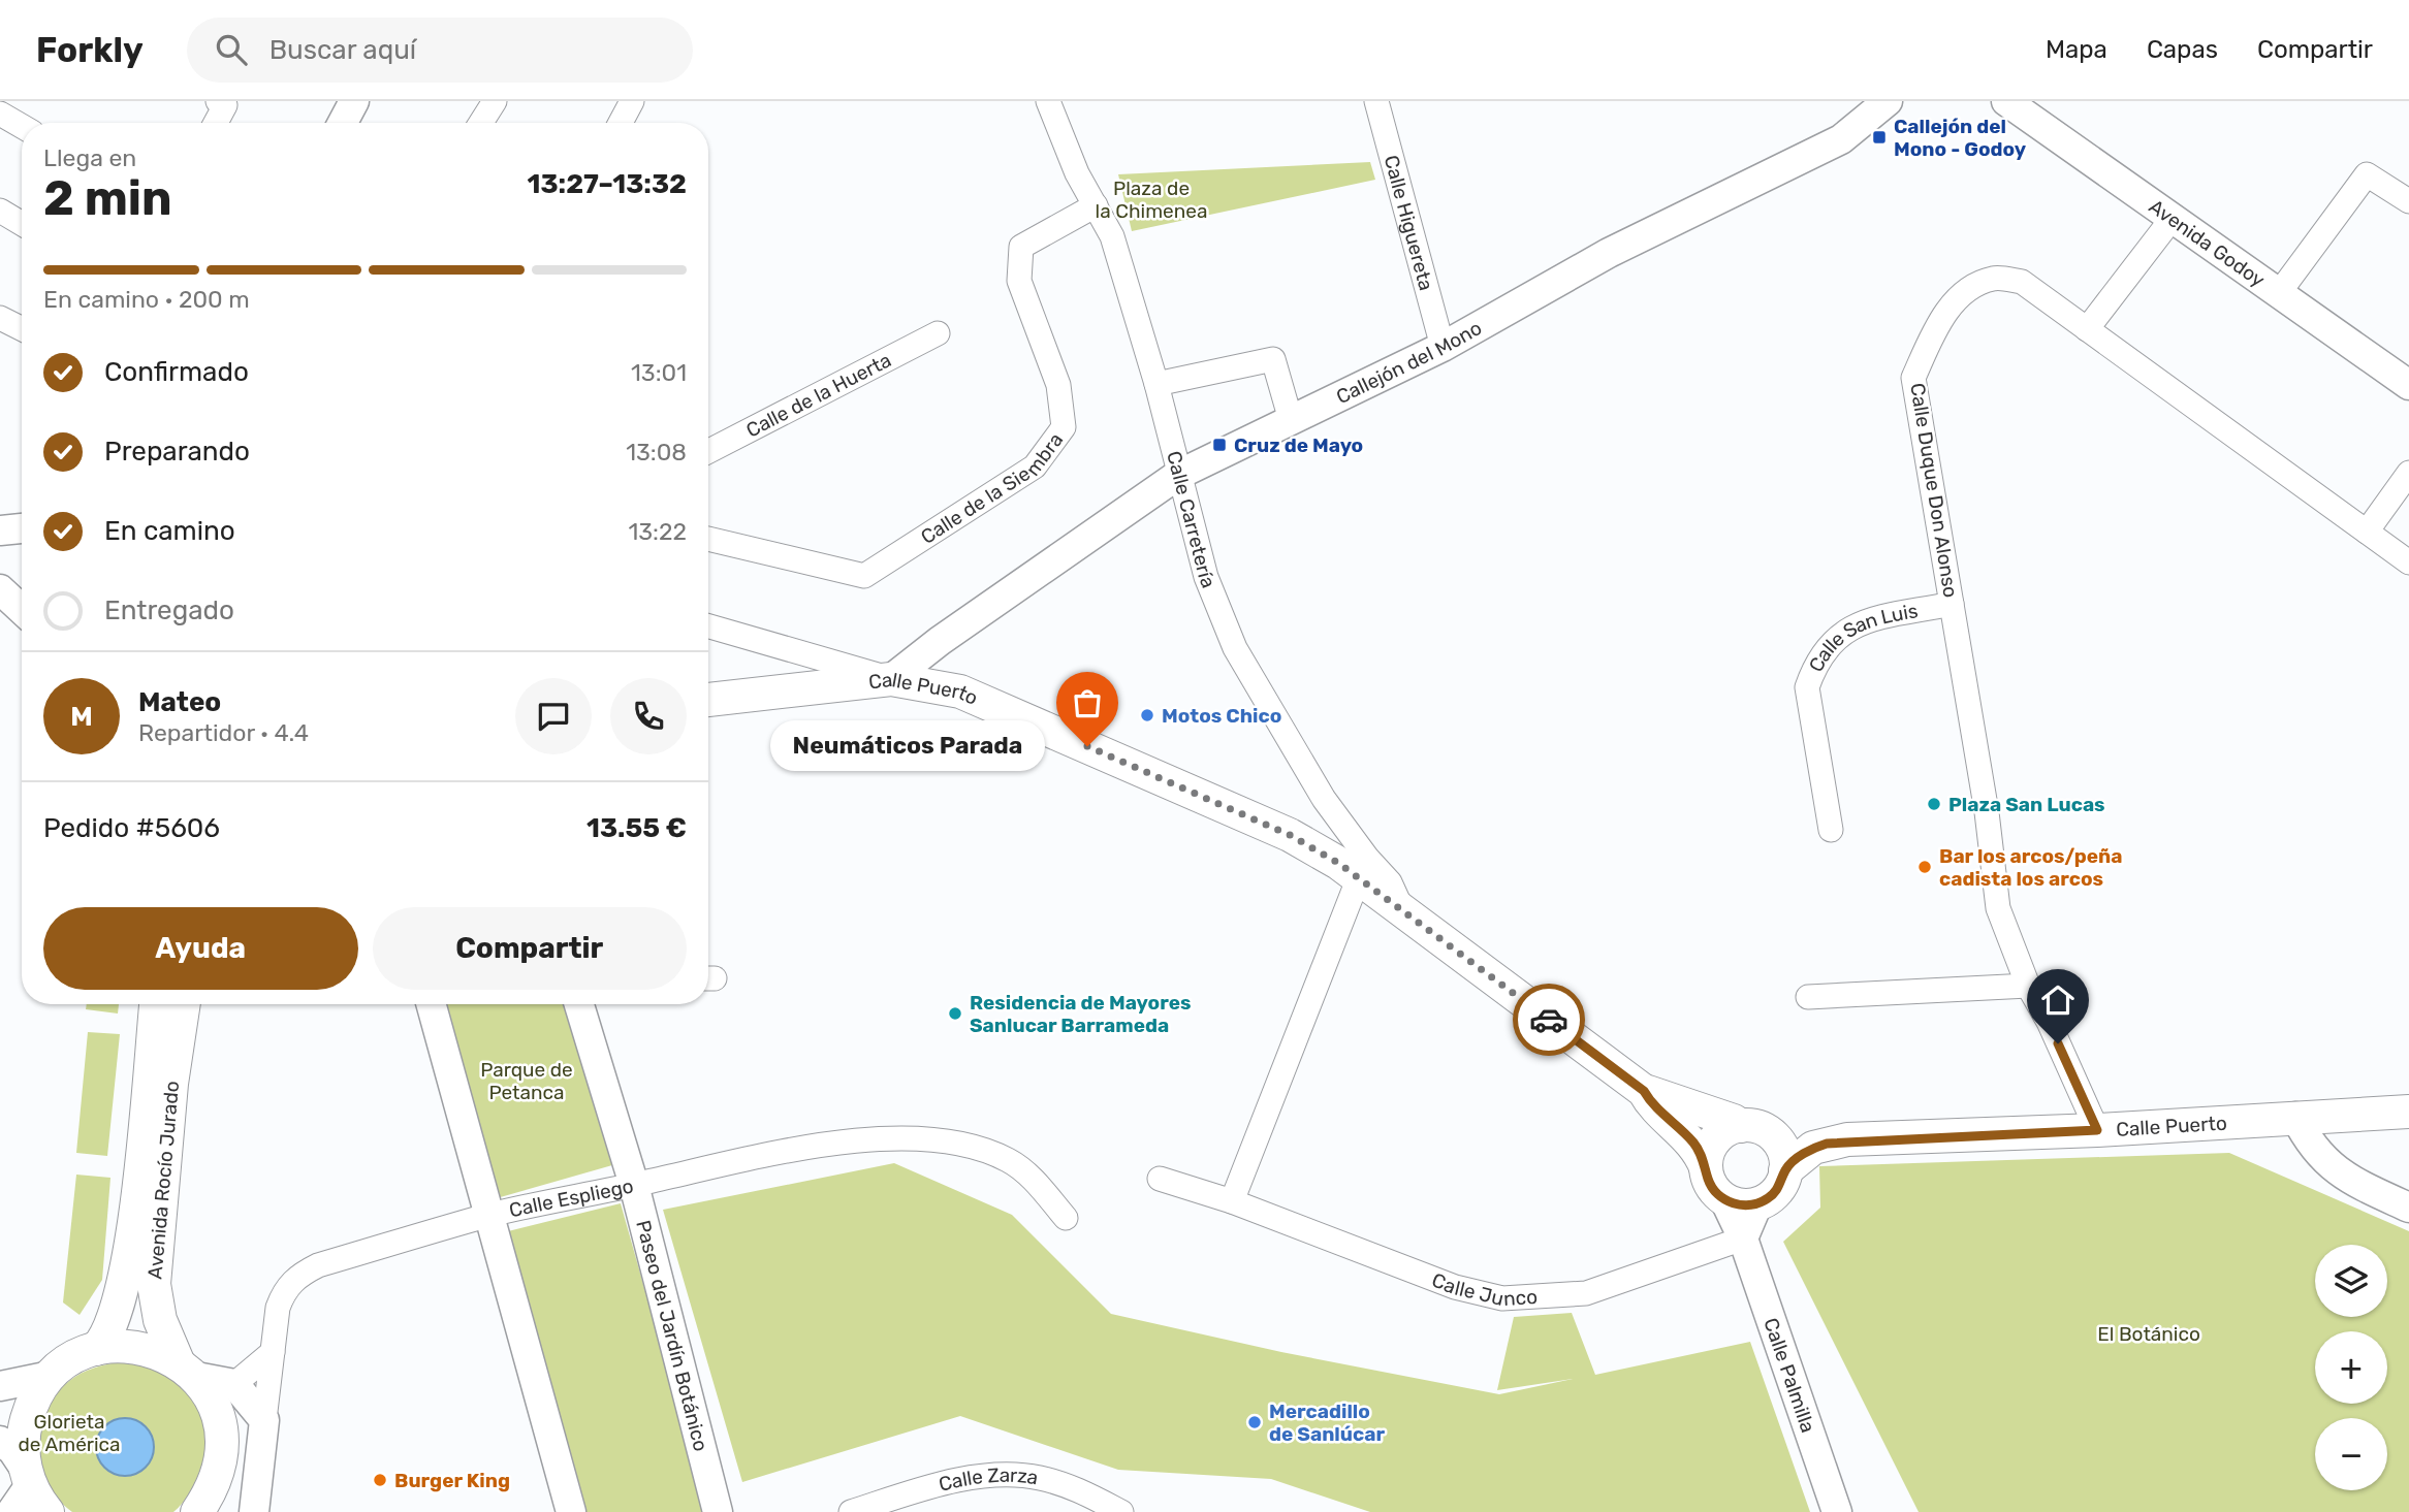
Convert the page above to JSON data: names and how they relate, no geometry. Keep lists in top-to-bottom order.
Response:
{
  "streets": {
    "main road": ["Calle Puerto", "Avenida Rocío Jurado"],
    "street": [
      "Calle Higuereta",
      "Avenida Godoy",
      "Callejón del Mono",
      "Calle de la Huerta",
      "Calle de la Siembra",
      "Calle Duque Don Alonso",
      "Calle Carretería",
      "Calle San Luis",
      "Calle Espliego",
      "Calle Junco",
      "Paseo del Jardín Botánico",
      "Calle Palmilla",
      "Calle Zarza"
    ]
  },
  "crossings": [
    ["Calle Higuereta", "Callejón del Mono"],
    ["Callejón del Mono", "Calle Carretería"],
    ["Callejón del Mono", "Calle Puerto"],
    ["Calle de la Siembra", "Calle Carretería"],
    ["Calle Duque Don Alonso", "Calle San Luis"],
    ["Calle Duque Don Alonso", "Calle Puerto"],
    ["Calle Carretería", "Calle Puerto"],
    ["Calle Puerto", "Calle Palmilla"],
    ["Calle Espliego", "Paseo del Jardín Botánico"],
    ["Calle Junco", "Calle Palmilla"]
  ],
  "parks": [
    "Plaza de la Chimenea",
    "Parque de Petanca",
    "El Botánico",
    "Glorieta de América"
  ],
  "places": {
    "transit": ["Callejón del Mono - Godoy", "Cruz de Mayo"],
    "other": [
      "Motos Chico",
      "Neumáticos Parada",
      "Plaza San Lucas",
      "Bar los arcos/peña cadista los arcos",
      "Residencia de Mayores Sanlucar Barrameda",
      "Mercadillo de Sanlúcar",
      "Burger King"
    ]
  },
  "page": {
    "header": "Forkly",
    "search": "Buscar aquí",
    "nav": ["Mapa", "Capas", "Compartir"],
    "heading": ["2 min", "Llega en", "13:27–13:32"],
    "panel": [
      "Mateo",
      "Repartidor · 4.4",
      "Pedido #5606",
      "13.55 €"
    ],
    "bar": "En camino · 200 m",
    "list": [
      ["Confirmado", "13:01"],
      ["Preparando", "13:08"],
      ["En camino", "13:22"],
      "Entregado"
    ],
    "round": "M",
    "bubble": "Neumáticos Parada",
    "buttons": ["Ayuda", "Compartir"],
    "map_buttons": ["+", "−"]
  }
}
